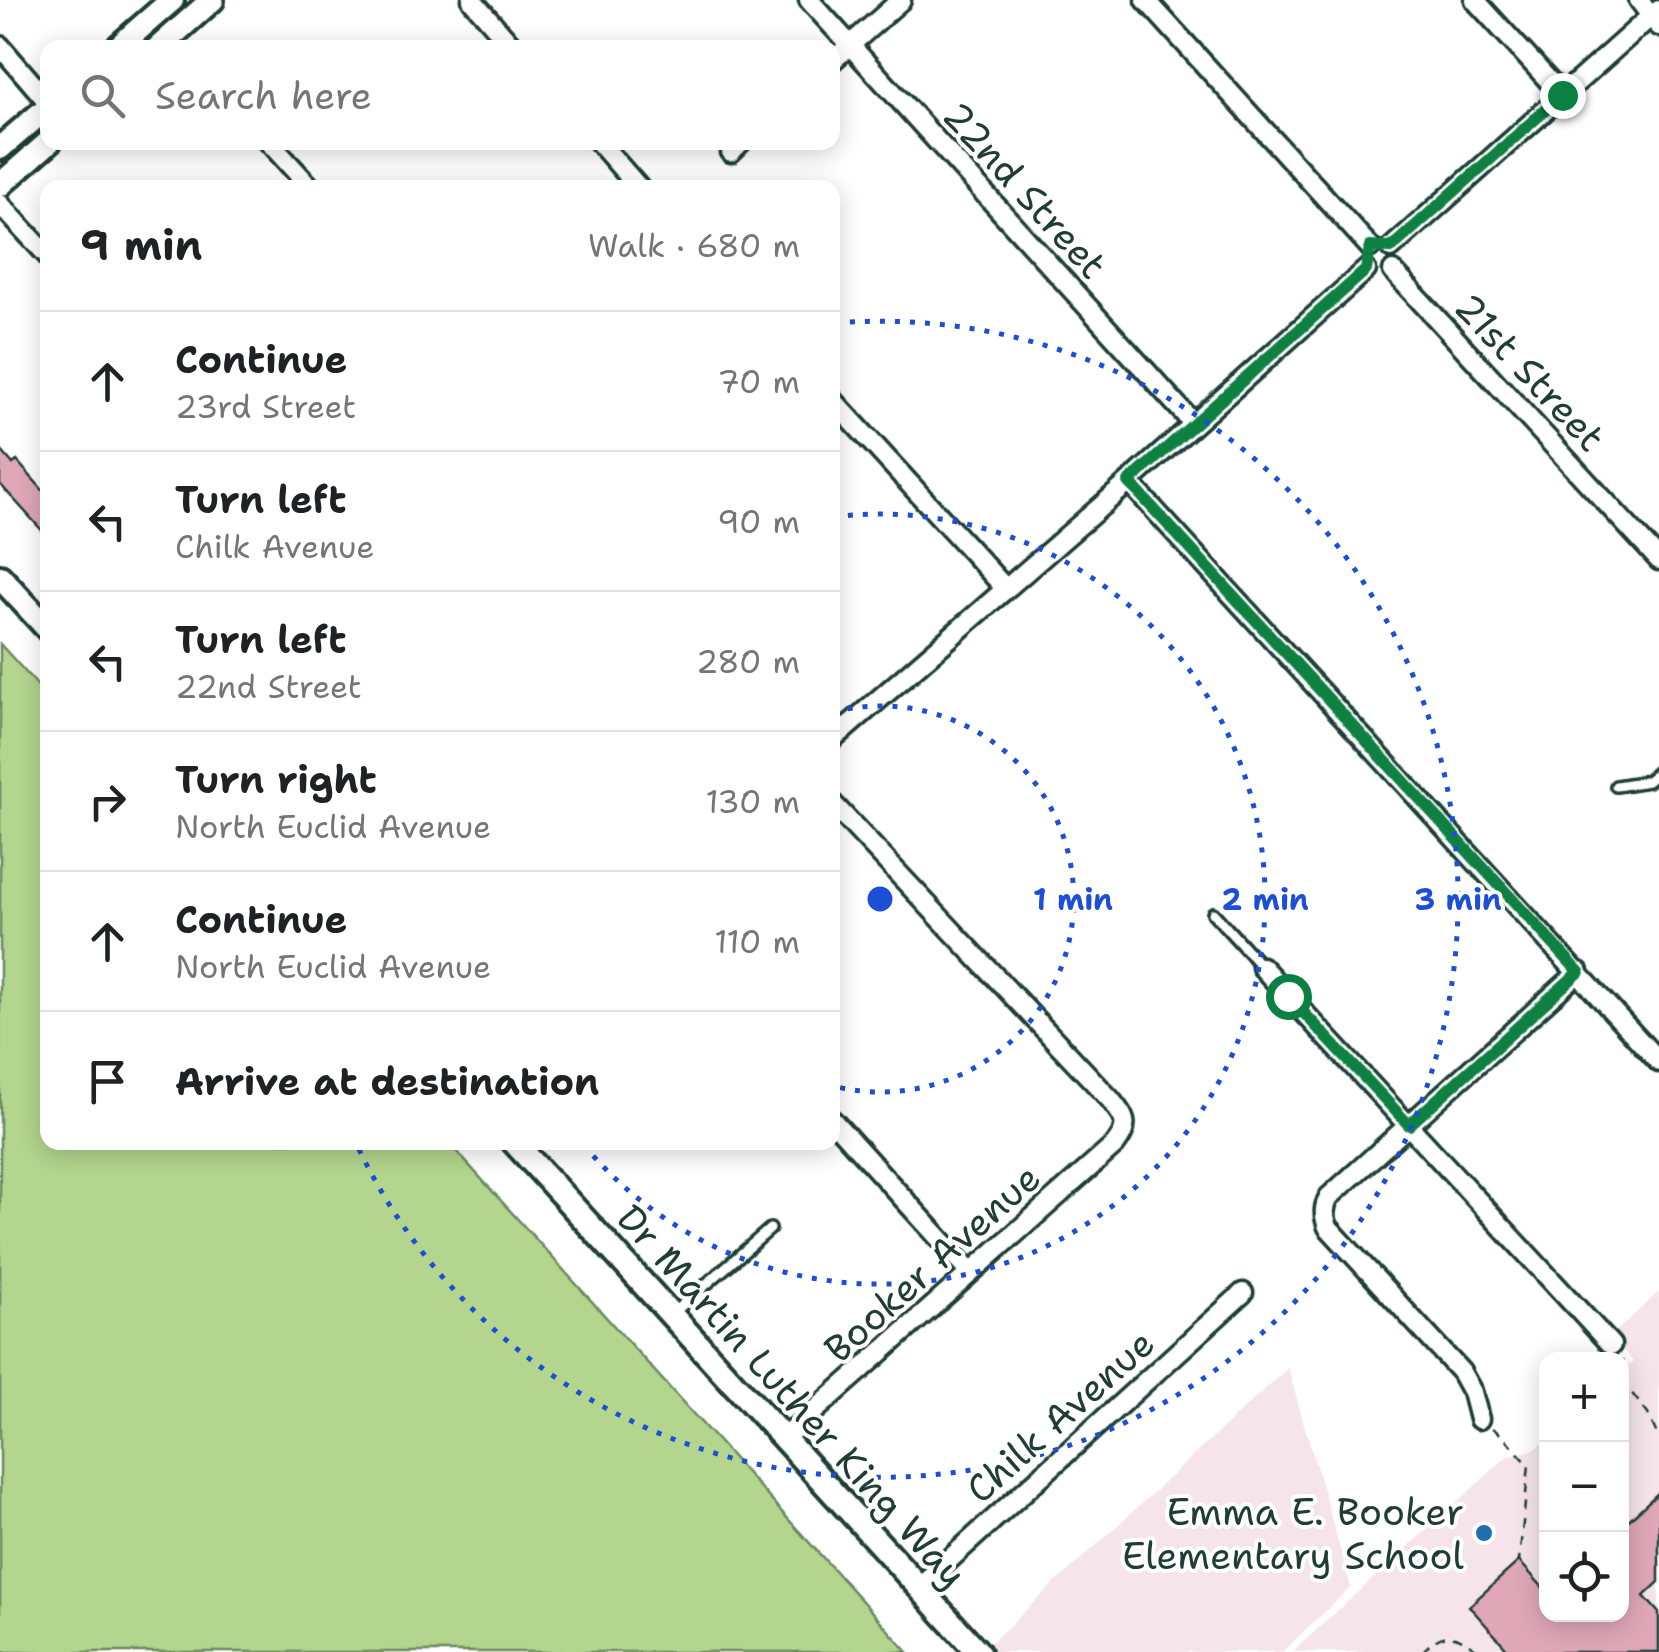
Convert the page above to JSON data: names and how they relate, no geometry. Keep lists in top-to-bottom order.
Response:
{
  "streets": {
    "street": [
      "22nd Street",
      "21st Street",
      "Booker Avenue",
      "Dr Martin Luther King Way",
      "Chilk Avenue"
    ]
  },
  "crossings": [
    ["Booker Avenue", "Dr Martin Luther King Way"],
    ["Dr Martin Luther King Way", "Chilk Avenue"]
  ],
  "places": ["Emma E. Booker Elementary School"],
  "page": {
    "search": "Search here",
    "heading": ["9 min", "Walk · 680 m"],
    "list": [
      ["Continue", "23rd Street", "70 m"],
      ["Turn left", "Chilk Avenue", "90 m"],
      ["Turn left", "22nd Street", "280 m"],
      ["Turn right", "North Euclid Avenue", "130 m"],
      ["Continue", "North Euclid Avenue", "110 m"],
      "Arrive at destination"
    ],
    "map_buttons": ["+", "−"]
  },
  "rings": ["1 min", "2 min", "3 min"]
}
